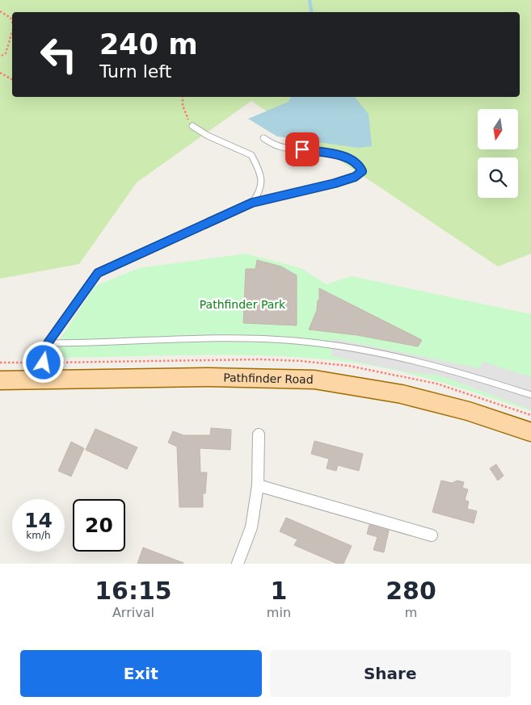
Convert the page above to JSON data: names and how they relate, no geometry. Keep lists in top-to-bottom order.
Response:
{
  "streets": {
    "main road": ["Pathfinder Road"]
  },
  "parks": ["Pathfinder Park"],
  "north": "bottom",
  "page": {
    "turn": ["240 m", "Turn left"],
    "speed": "14 km/h",
    "limit": "20",
    "eta": [
      "16:15",
      "Arrival",
      "1",
      "min",
      "280",
      "m"
    ],
    "buttons": ["Exit", "Share"]
  }
}
